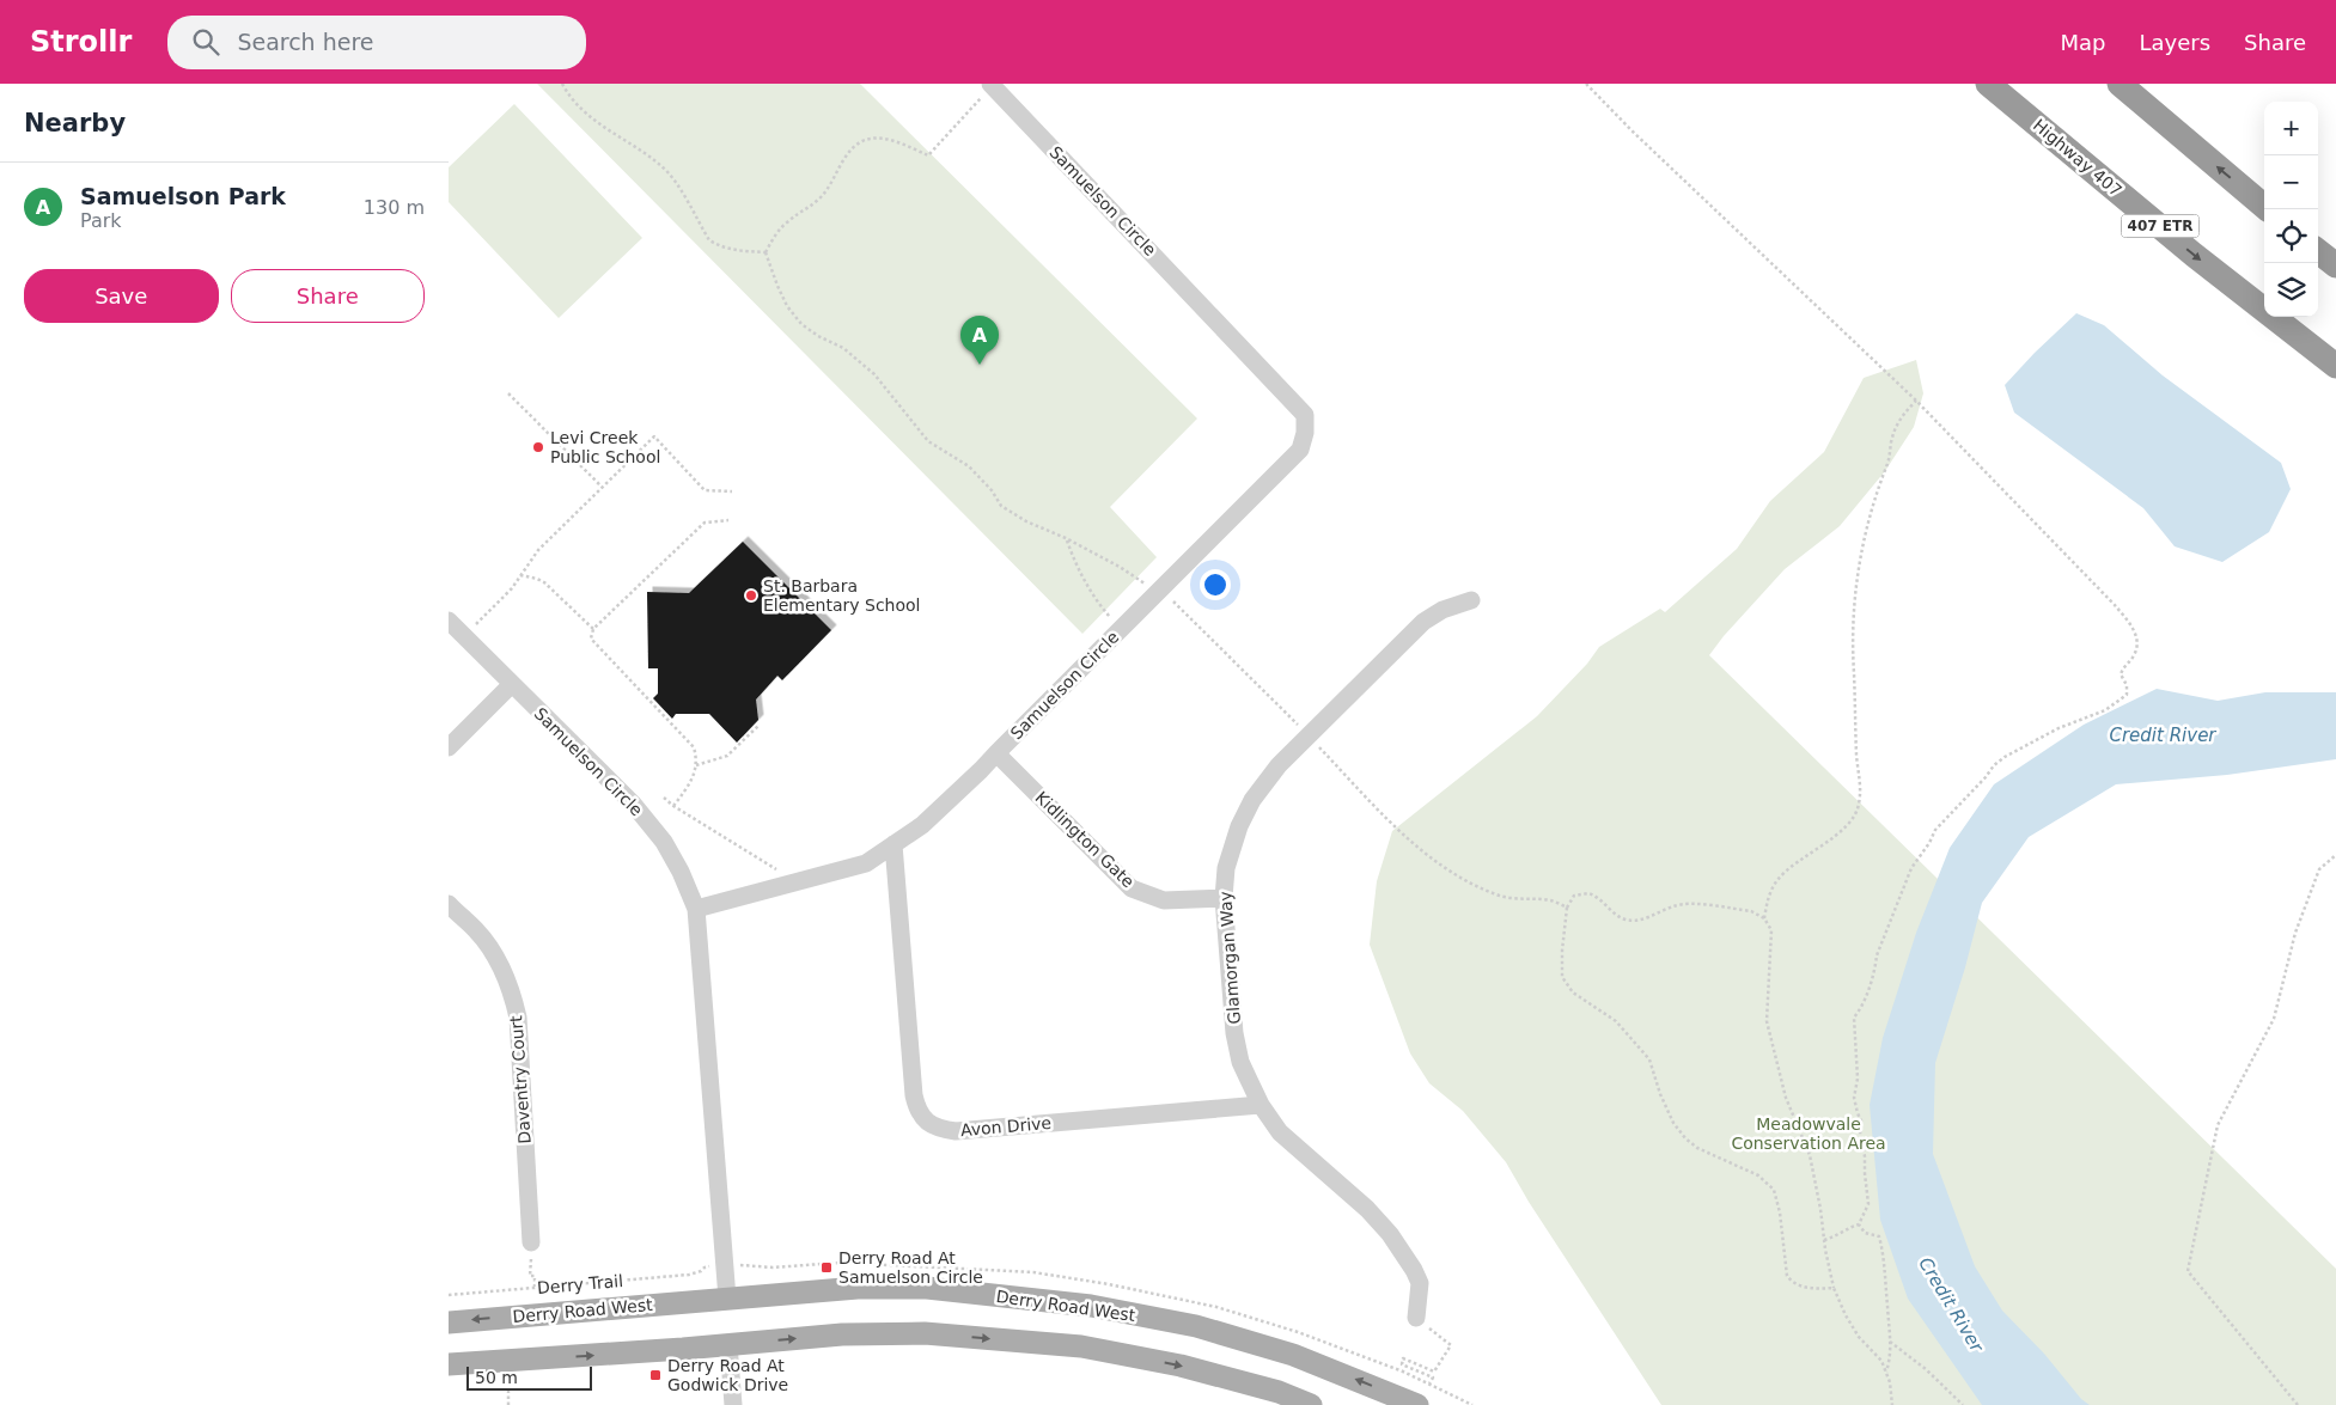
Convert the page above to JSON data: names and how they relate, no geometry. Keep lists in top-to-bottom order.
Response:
{
  "streets": {
    "highway": ["Highway 407", "407 ETR"],
    "main road": ["Derry Road West"],
    "street": [
      "Samuelson Circle",
      "Kidlington Gate",
      "Glamorgan Way",
      "Daventry Court",
      "Avon Drive"
    ],
    "path": ["Derry Trail"]
  },
  "crossings": [
    ["Samuelson Circle", "Kidlington Gate"],
    ["Samuelson Circle", "Avon Drive"],
    ["Kidlington Gate", "Glamorgan Way"],
    ["Glamorgan Way", "Avon Drive"]
  ],
  "water": ["Credit River"],
  "parks": ["Meadowvale Conservation Area"],
  "places": {
    "other": ["Levi Creek Public School", "St. Barbara Elementary School"],
    "transit": ["Derry Road At Samuelson Circle", "Derry Road At Godwick Drive"]
  },
  "scale_bar": "50 m",
  "page": {
    "header": "Strollr",
    "search": "Search here",
    "nav": ["Map", "Layers", "Share"],
    "heading": "Nearby",
    "map_buttons": ["+", "−"],
    "list": [
      {
        "mark": "A",
        "name": "Samuelson Park",
        "note": "Park",
        "value": "130 m"
      }
    ],
    "buttons": ["Save", "Share"],
    "pins": "A",
    "scale": "50 m"
  }
}
